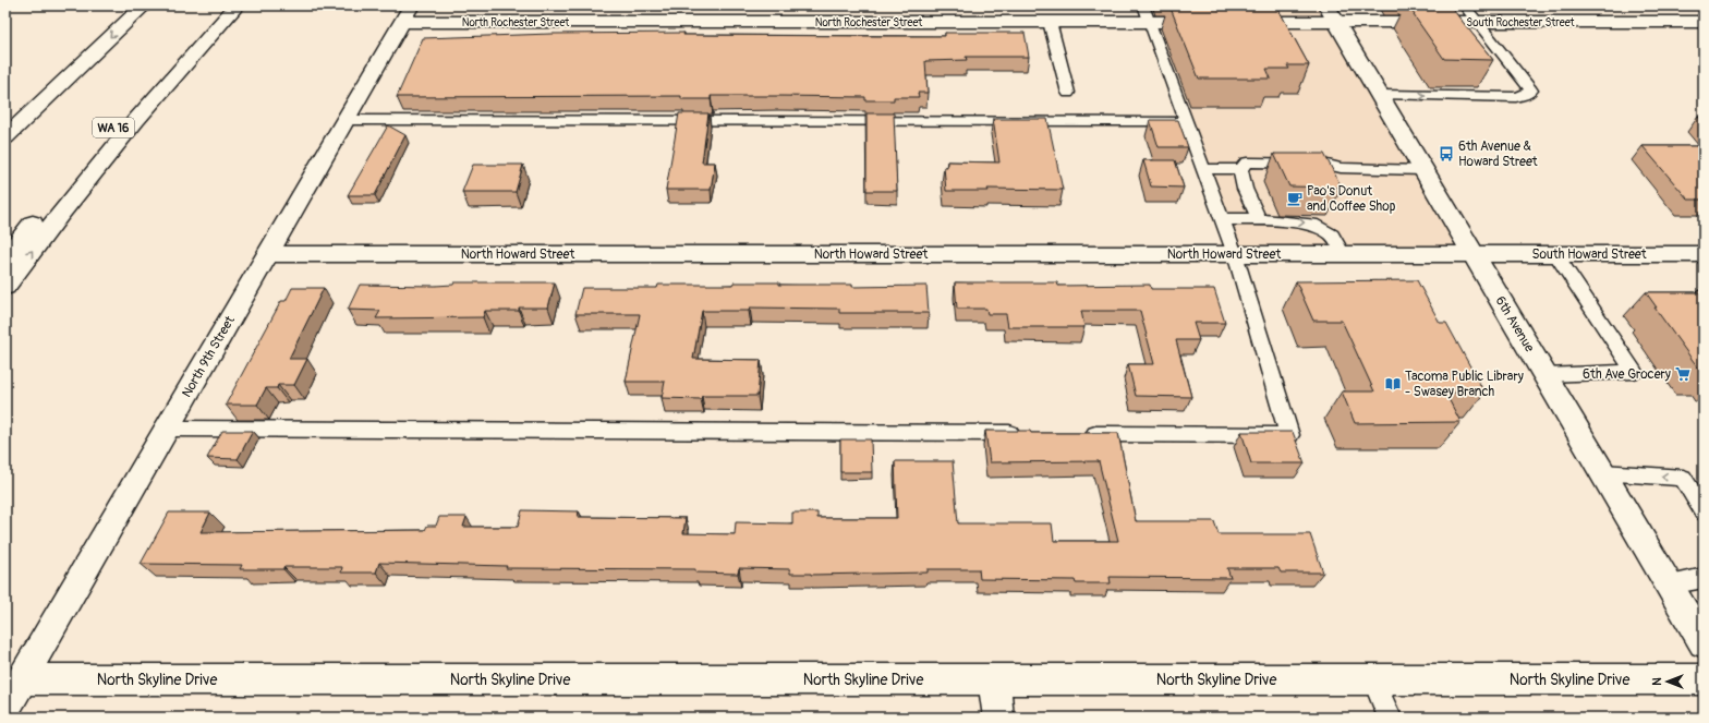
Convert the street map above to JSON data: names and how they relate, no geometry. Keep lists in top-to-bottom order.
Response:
{
  "streets": {
    "main road": [
      "North Rochester Street",
      "South Rochester Street",
      "WA 16",
      "North Howard Street",
      "South Howard Street",
      "6th Avenue",
      "North 9th Street",
      "North Skyline Drive"
    ]
  },
  "crossings": [
    ["North Rochester Street", "North 9th Street"],
    ["South Rochester Street", "6th Avenue"],
    ["North Howard Street", "South Howard Street"],
    ["North Howard Street", "6th Avenue"],
    ["North Howard Street", "North 9th Street"],
    ["South Howard Street", "6th Avenue"],
    ["North 9th Street", "North Skyline Drive"]
  ],
  "places": {
    "bus stop": ["6th Avenue & Howard Street"],
    "cafe": ["Pao's Donut and Coffee Shop"],
    "supermarket": ["6th Ave Grocery"],
    "library": ["Tacoma Public Library - Swasey Branch"]
  },
  "north": "left"
}
